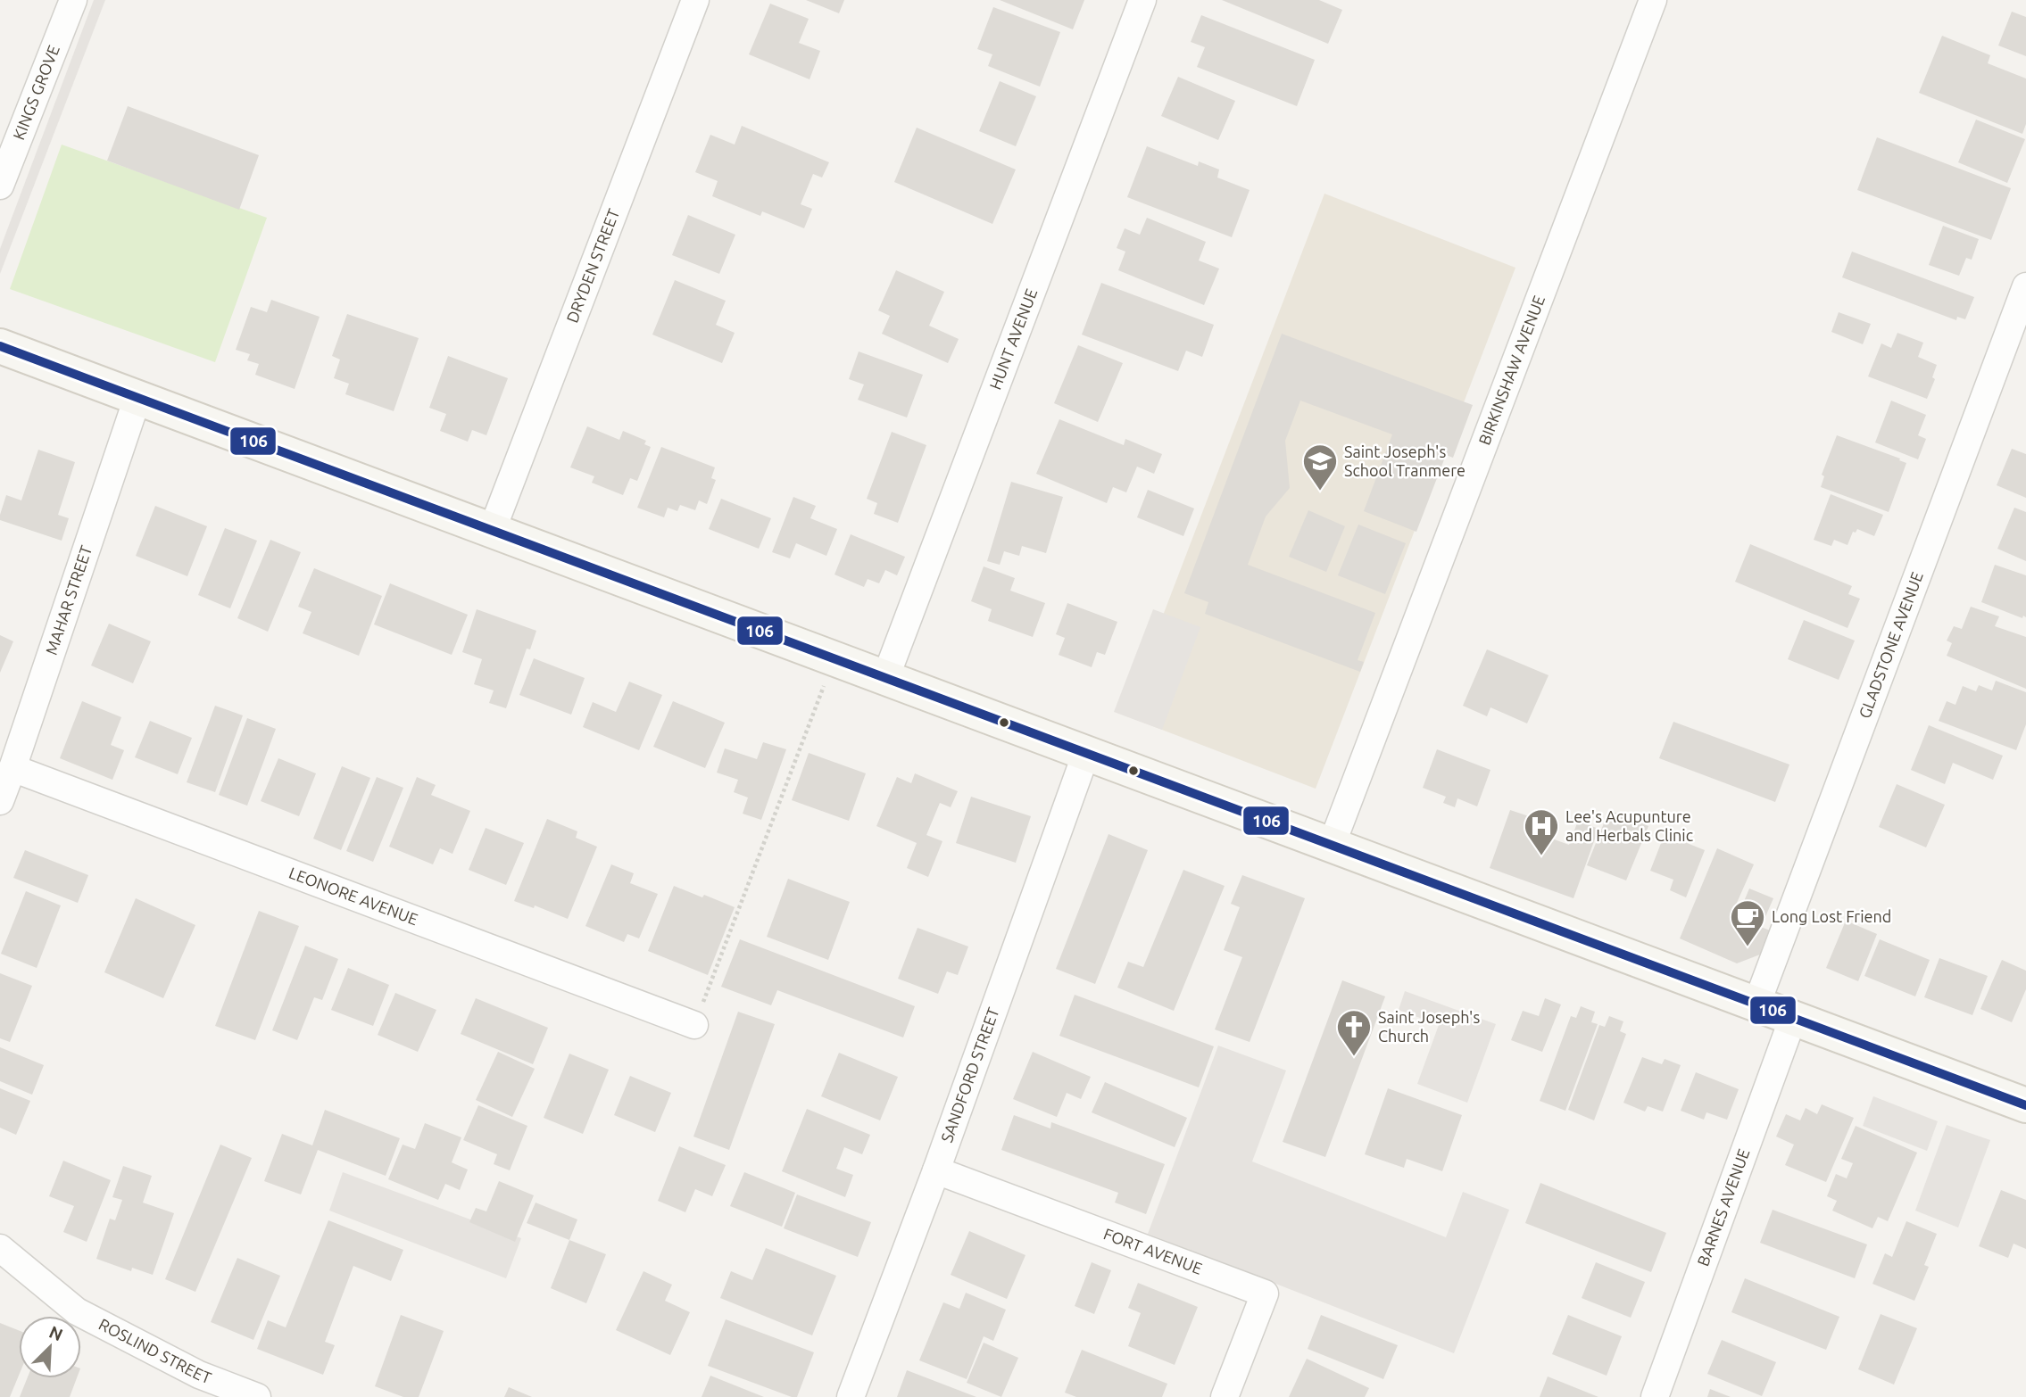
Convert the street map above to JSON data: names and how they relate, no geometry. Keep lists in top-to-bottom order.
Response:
{
  "streets": {
    "street": [
      "KINGS GROVE",
      "DRYDEN STREET",
      "HUNT AVENUE",
      "BIRKINSHAW AVENUE",
      "MAHAR STREET",
      "GLADSTONE AVENUE",
      "LEONORE AVENUE",
      "SANDFORD STREET",
      "BARNES AVENUE",
      "FORT AVENUE",
      "ROSLIND STREET"
    ]
  },
  "crossings": [
    ["MAHAR STREET", "LEONORE AVENUE"],
    ["SANDFORD STREET", "FORT AVENUE"]
  ],
  "places": {
    "school or university": ["Saint Joseph's School Tranmere"],
    "hospital": ["Lee's Acupunture and Herbals Clinic"],
    "cafe": ["Long Lost Friend"],
    "church": ["Saint Joseph's Church"]
  },
  "lines": ["transit line 106"],
  "north": "top right"
}
